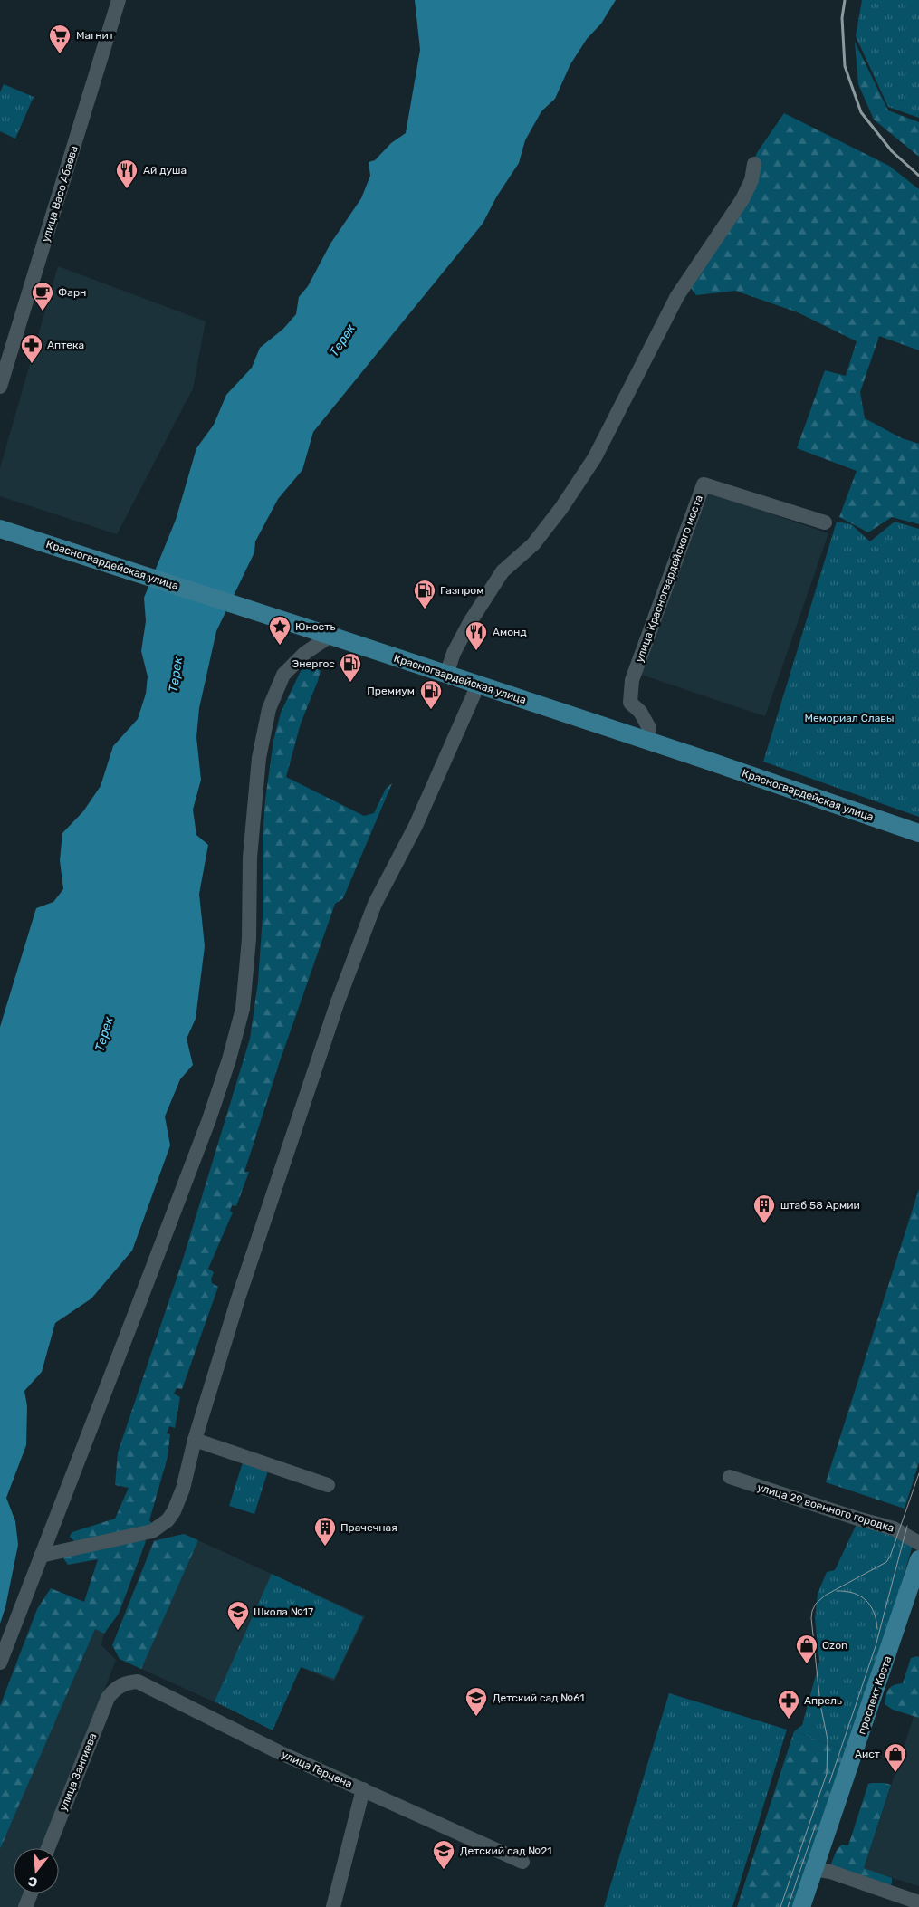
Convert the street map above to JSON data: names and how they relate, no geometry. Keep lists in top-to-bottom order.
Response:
{
  "streets": {
    "main road": ["Красногвардейская улица", "проспект Коста"],
    "street": [
      "улица Васо Абаева",
      "улица Красногвардейского моста",
      "улица 29 военного городка",
      "улица Герцена",
      "улица Зангиева"
    ]
  },
  "crossings": [
    ["Красногвардейская улица", "улица Красногвардейского моста"],
    ["улица Герцена", "улица Зангиева"]
  ],
  "water": ["Терек"],
  "parks": ["Мемориал Славы"],
  "places": {
    "supermarket": ["Магнит"],
    "restaurant": ["Ай душа", "Амонд"],
    "cafe": ["Фарн"],
    "pharmacy": ["Аптека", "Апрель"],
    "fuel station": ["Газпром", "Энергос", "Премиум"],
    "place": ["Юность"],
    "building": ["штаб 58 Армии", "Прачечная"],
    "school or university": ["Школа №17", "Детский сад №61", "Детский сад №21"],
    "shop": ["Ozon", "Аист"]
  },
  "north": "bottom"
}
